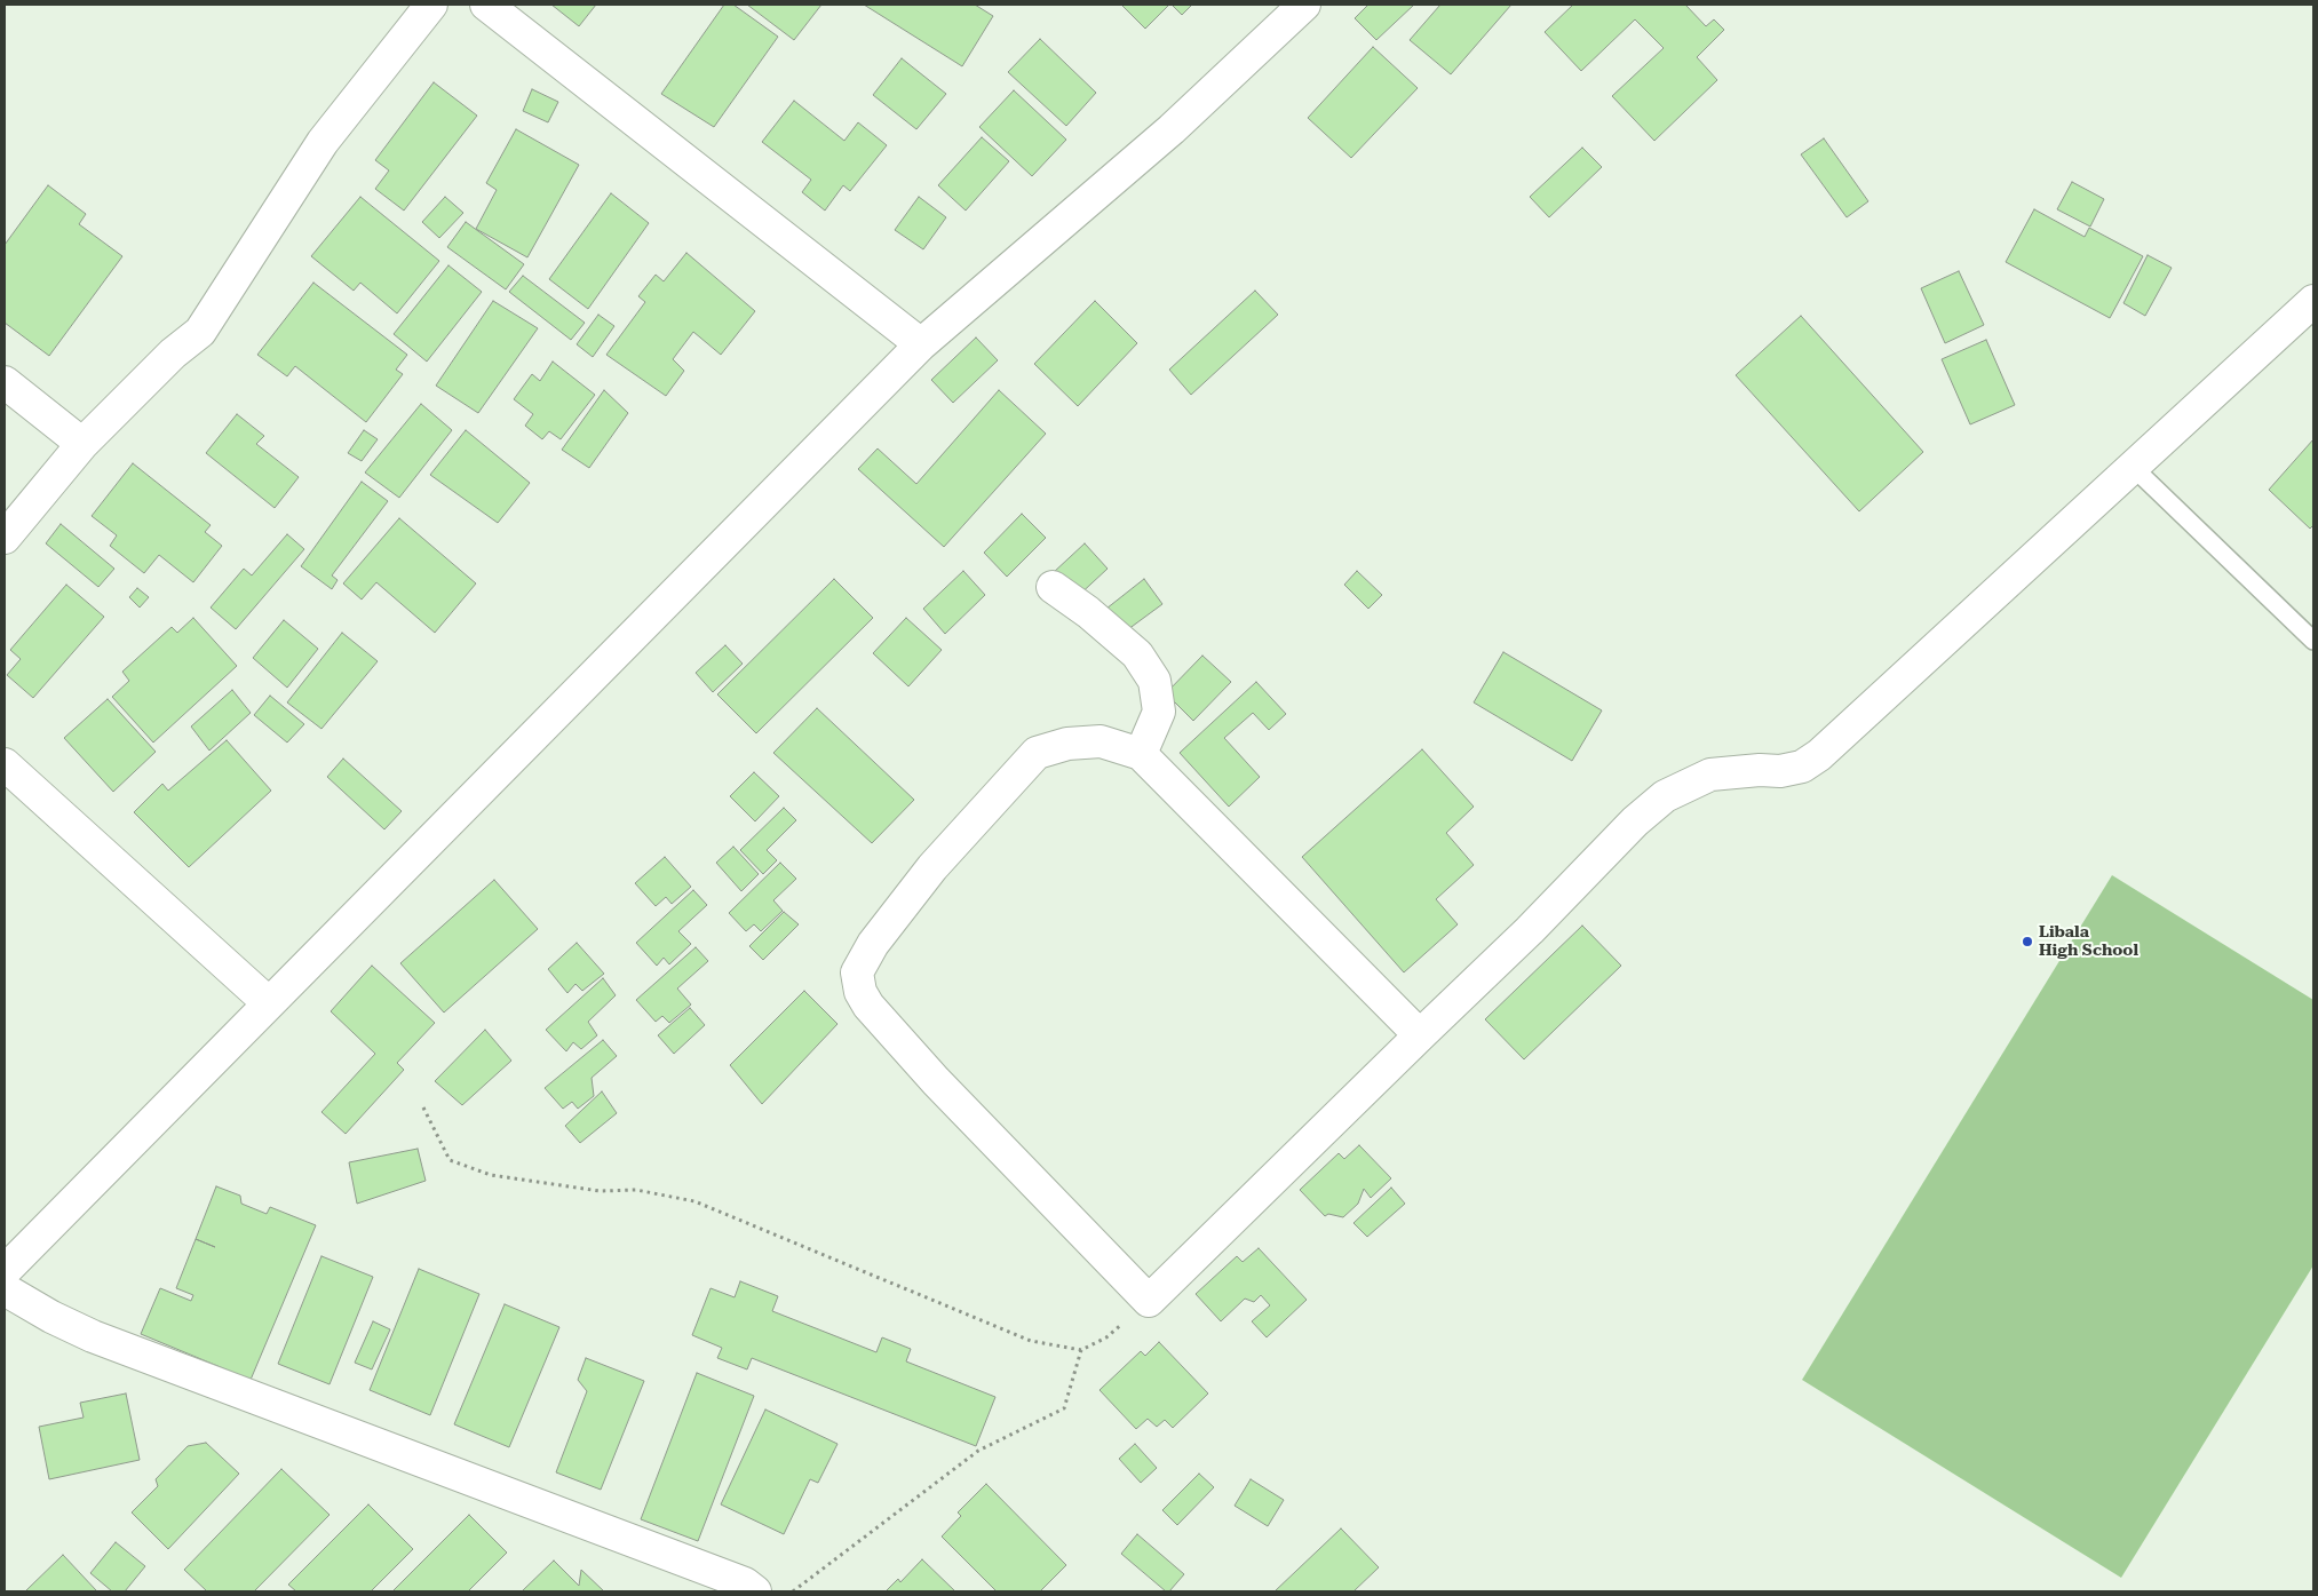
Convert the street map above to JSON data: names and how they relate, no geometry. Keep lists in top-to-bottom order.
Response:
{
  "places": ["Libala High School"]
}
